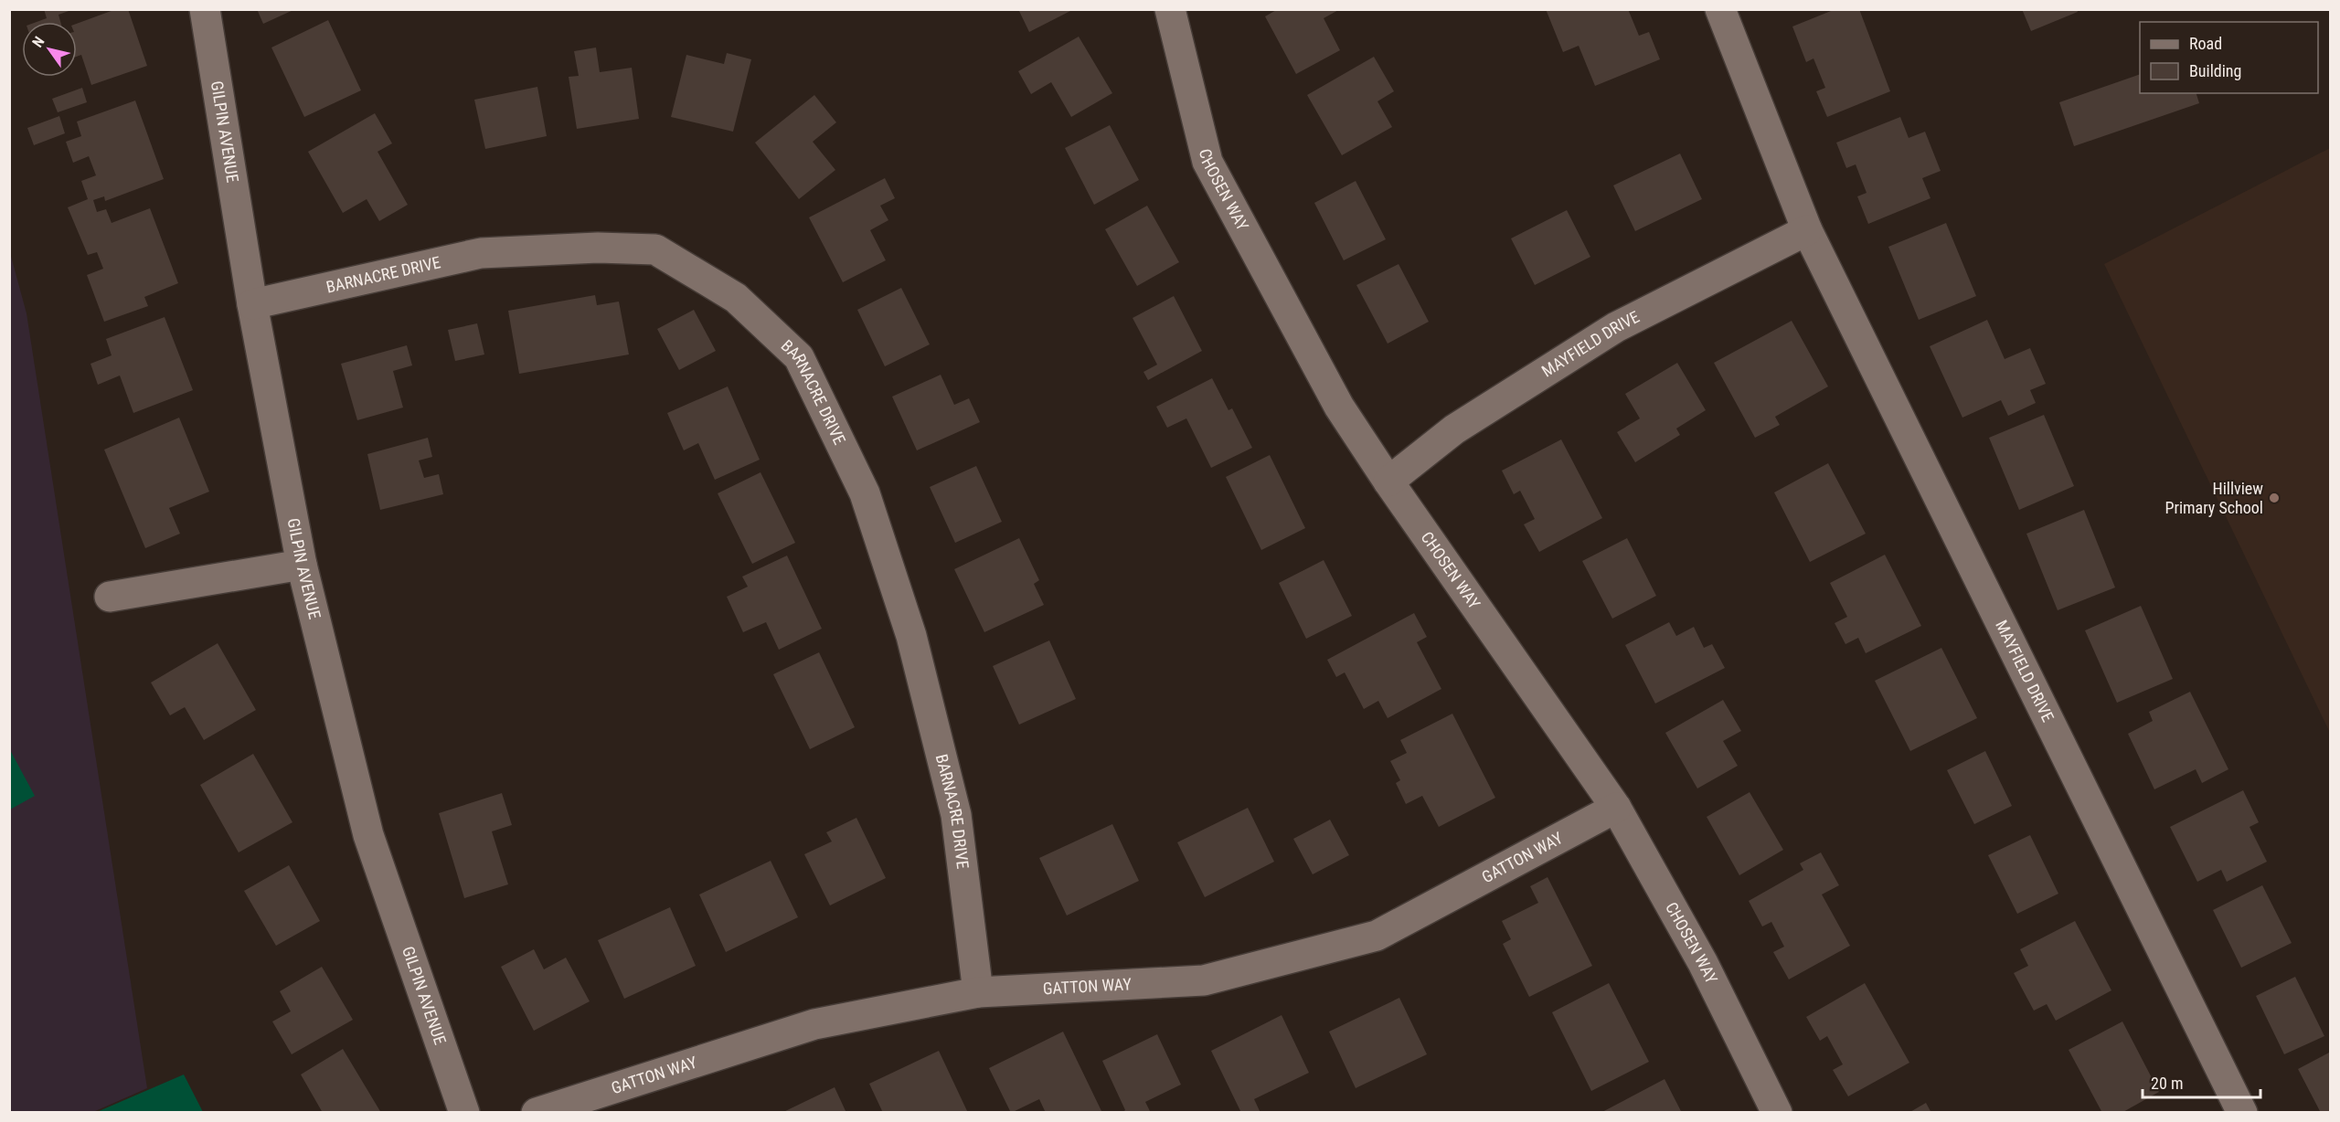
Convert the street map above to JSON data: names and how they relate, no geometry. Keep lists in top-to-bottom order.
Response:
{
  "streets": {
    "street": [
      "GILPIN AVENUE",
      "CHOSEN WAY",
      "BARNACRE DRIVE",
      "MAYFIELD DRIVE",
      "GATTON WAY"
    ]
  },
  "crossings": [
    ["GILPIN AVENUE", "BARNACRE DRIVE"],
    ["CHOSEN WAY", "MAYFIELD DRIVE"],
    ["CHOSEN WAY", "GATTON WAY"],
    ["BARNACRE DRIVE", "GATTON WAY"]
  ],
  "places": ["Hillview Primary School"],
  "legend": ["Road", "Building"],
  "scale_bar": "20 m",
  "north": "top left"
}
